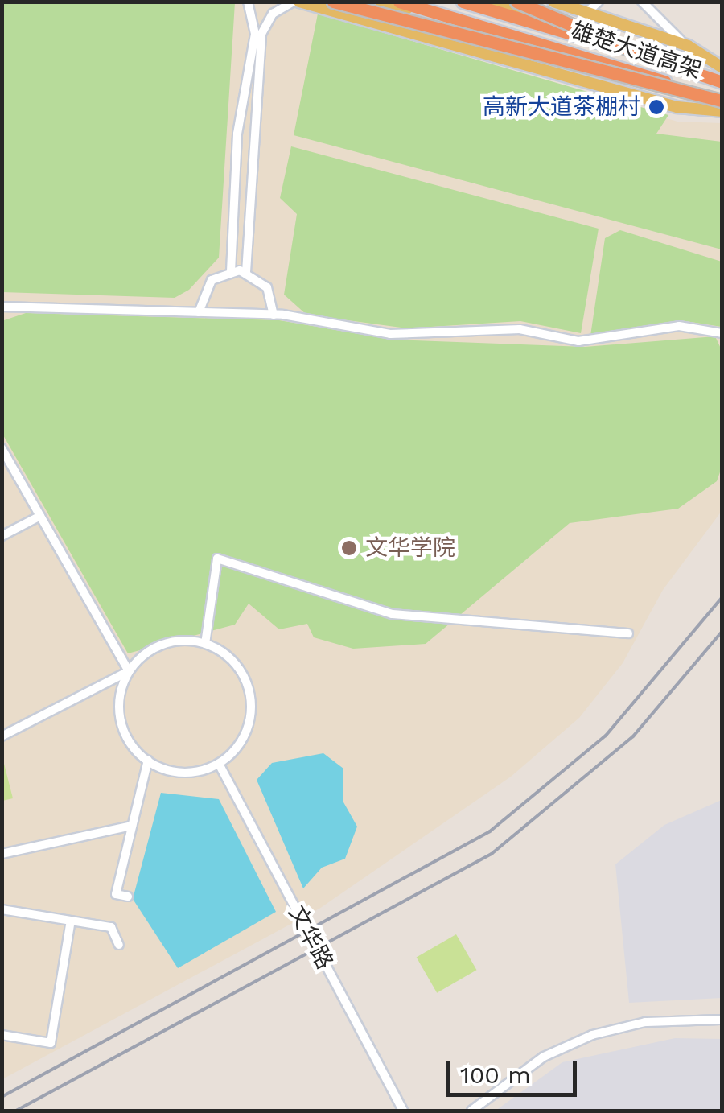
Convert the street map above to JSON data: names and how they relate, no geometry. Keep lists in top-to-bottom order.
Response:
{
  "streets": {
    "highway": ["雄楚大道高架"],
    "street": ["文华路"]
  },
  "places": ["高新大道茶棚村", "文华学院"],
  "scale_bar": "100 m"
}
